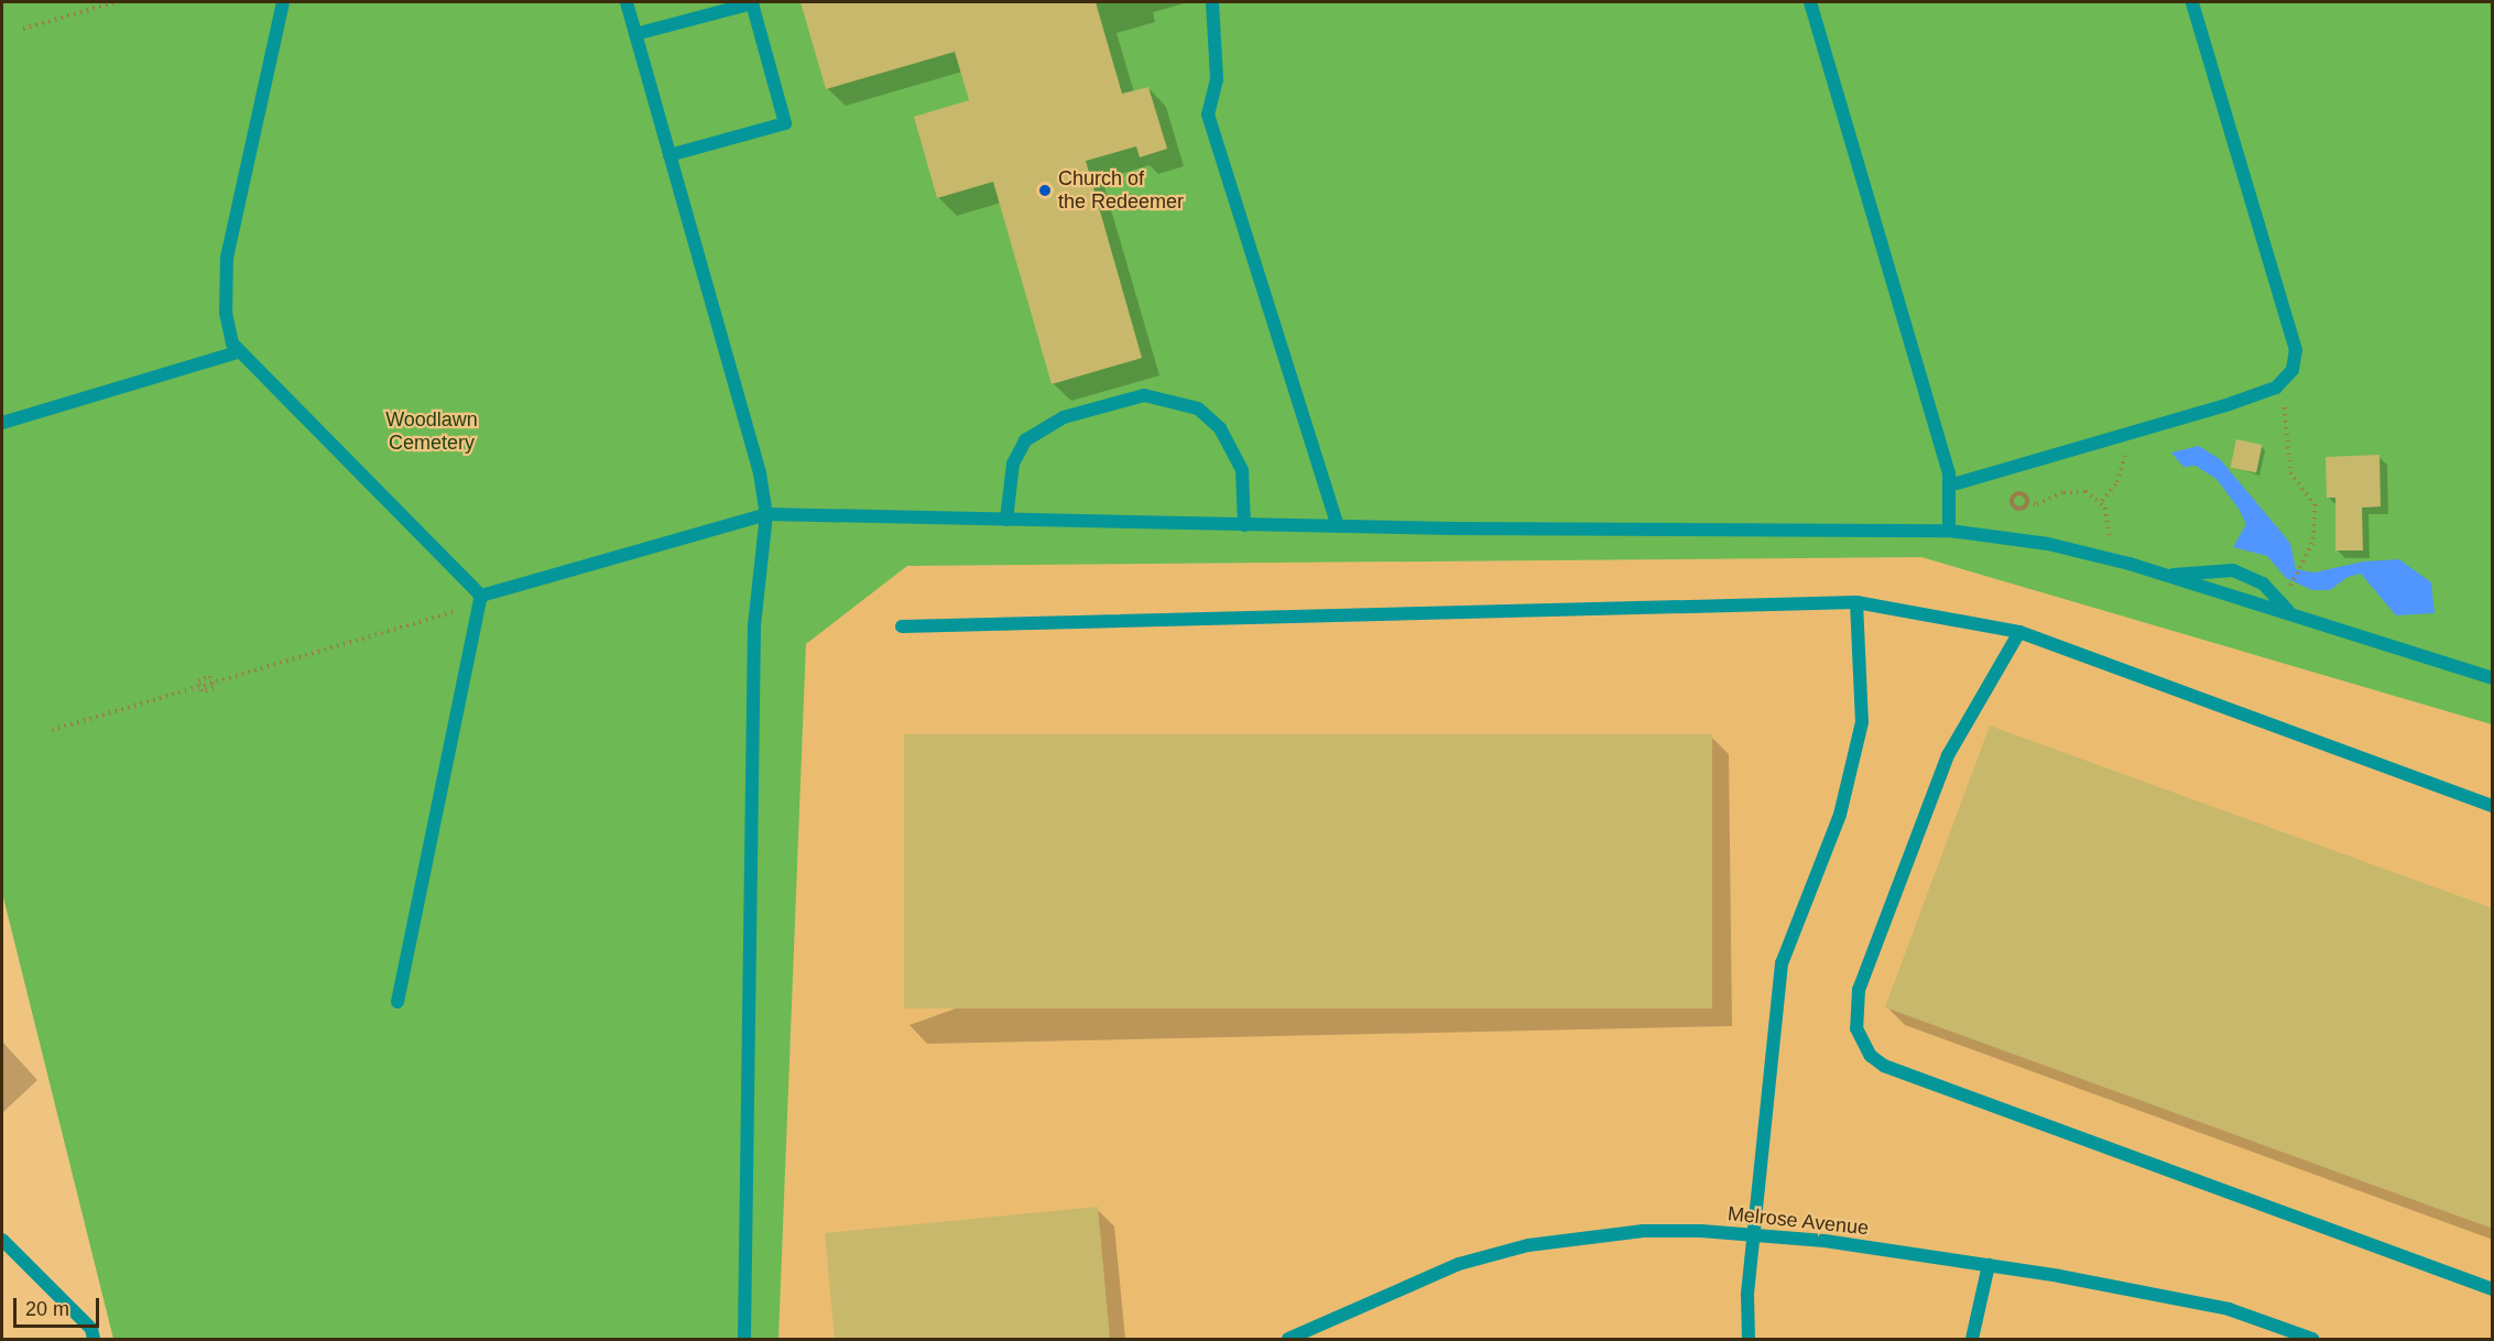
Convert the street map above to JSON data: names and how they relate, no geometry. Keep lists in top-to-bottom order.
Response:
{
  "streets": {
    "street": ["Melrose Avenue"]
  },
  "parks": ["Woodlawn Cemetery"],
  "places": ["Church of the Redeemer"],
  "scale_bar": "20 m"
}
